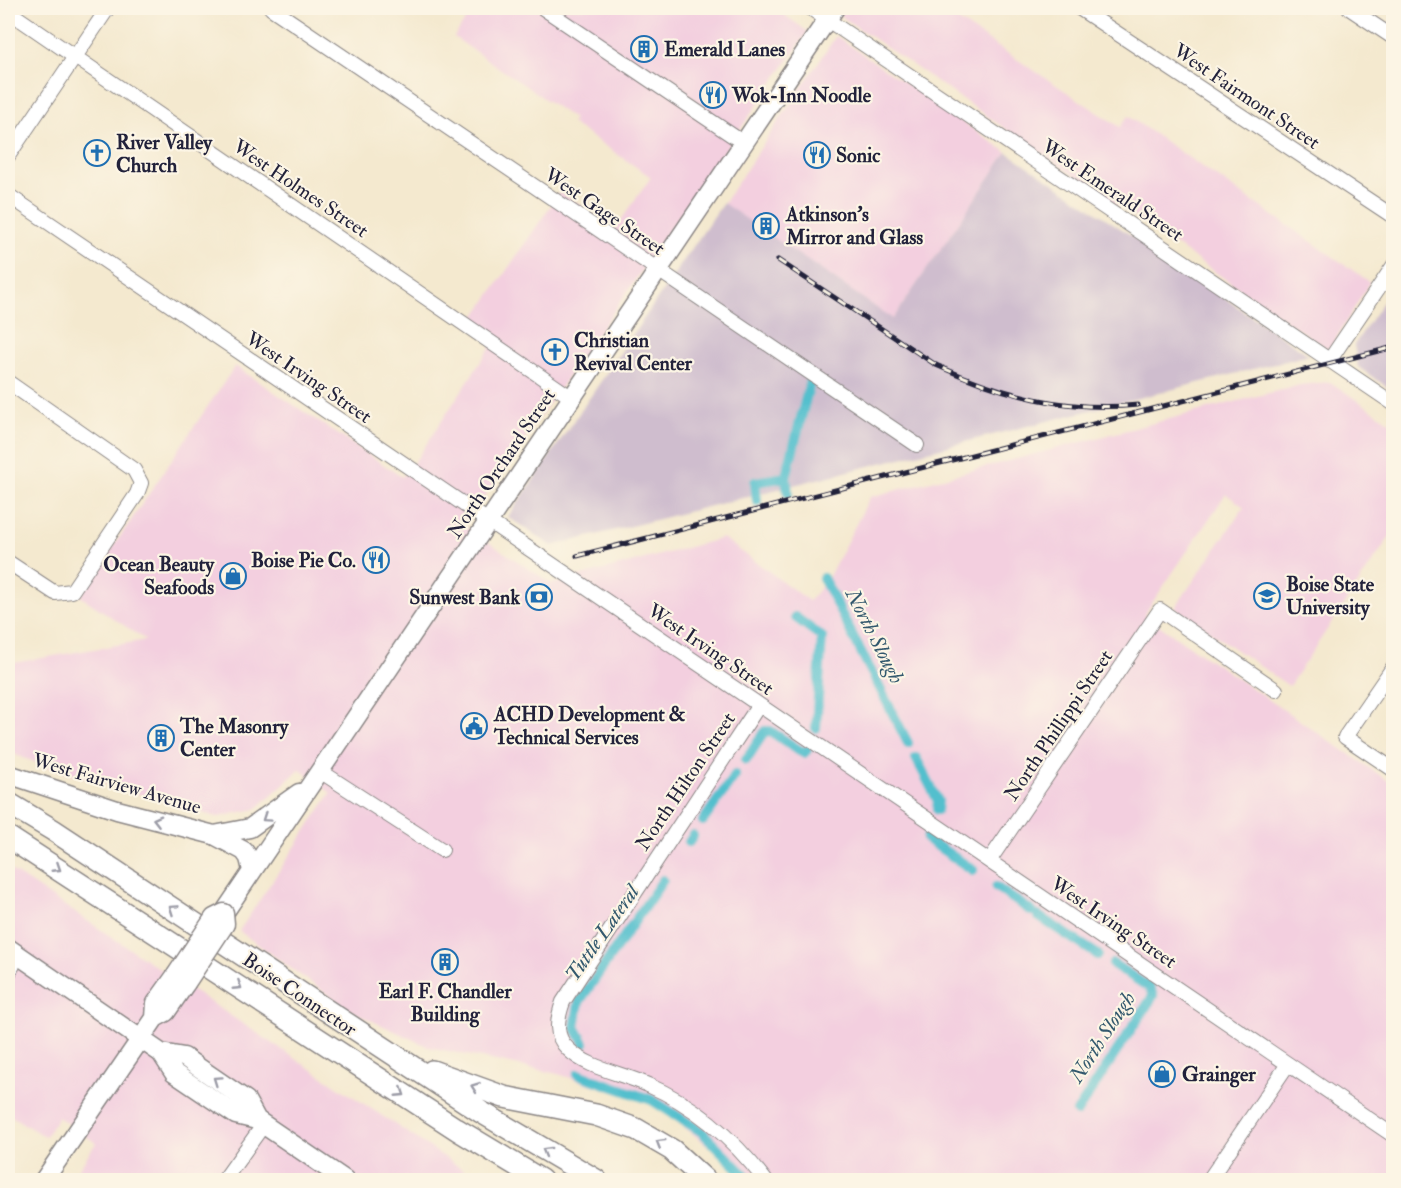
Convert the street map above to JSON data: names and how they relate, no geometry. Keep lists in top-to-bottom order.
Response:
{
  "streets": {
    "highway": ["Boise Connector"],
    "main road": ["North Orchard Street", "West Fairview Avenue"],
    "street": [
      "West Fairmont Street",
      "West Holmes Street",
      "West Emerald Street",
      "West Gage Street",
      "West Irving Street",
      "North Phillippi Street",
      "North Hilton Street"
    ]
  },
  "crossings": [
    ["West Holmes Street", "North Orchard Street"],
    ["West Emerald Street", "North Orchard Street"],
    ["West Gage Street", "North Orchard Street"],
    ["West Irving Street", "North Orchard Street"],
    ["West Irving Street", "North Phillippi Street"],
    ["West Irving Street", "North Hilton Street"]
  ],
  "one_way": ["West Fairview Avenue"],
  "water": ["North Slough", "Tuttle Lateral"],
  "places": {
    "building": [
      "Emerald Lanes",
      "Atkinson's Mirror and Glass",
      "The Masonry Center",
      "Earl F. Chandler Building"
    ],
    "restaurant": ["Wok-Inn Noodle", "Sonic", "Boise Pie Co."],
    "church": ["River Valley Church", "Christian Revival Center"],
    "shop": ["Ocean Beauty Seafoods", "Grainger"],
    "school or university": ["Boise State University"],
    "bank": ["Sunwest Bank"],
    "public building": ["ACHD Development & Technical Services"]
  }
}
